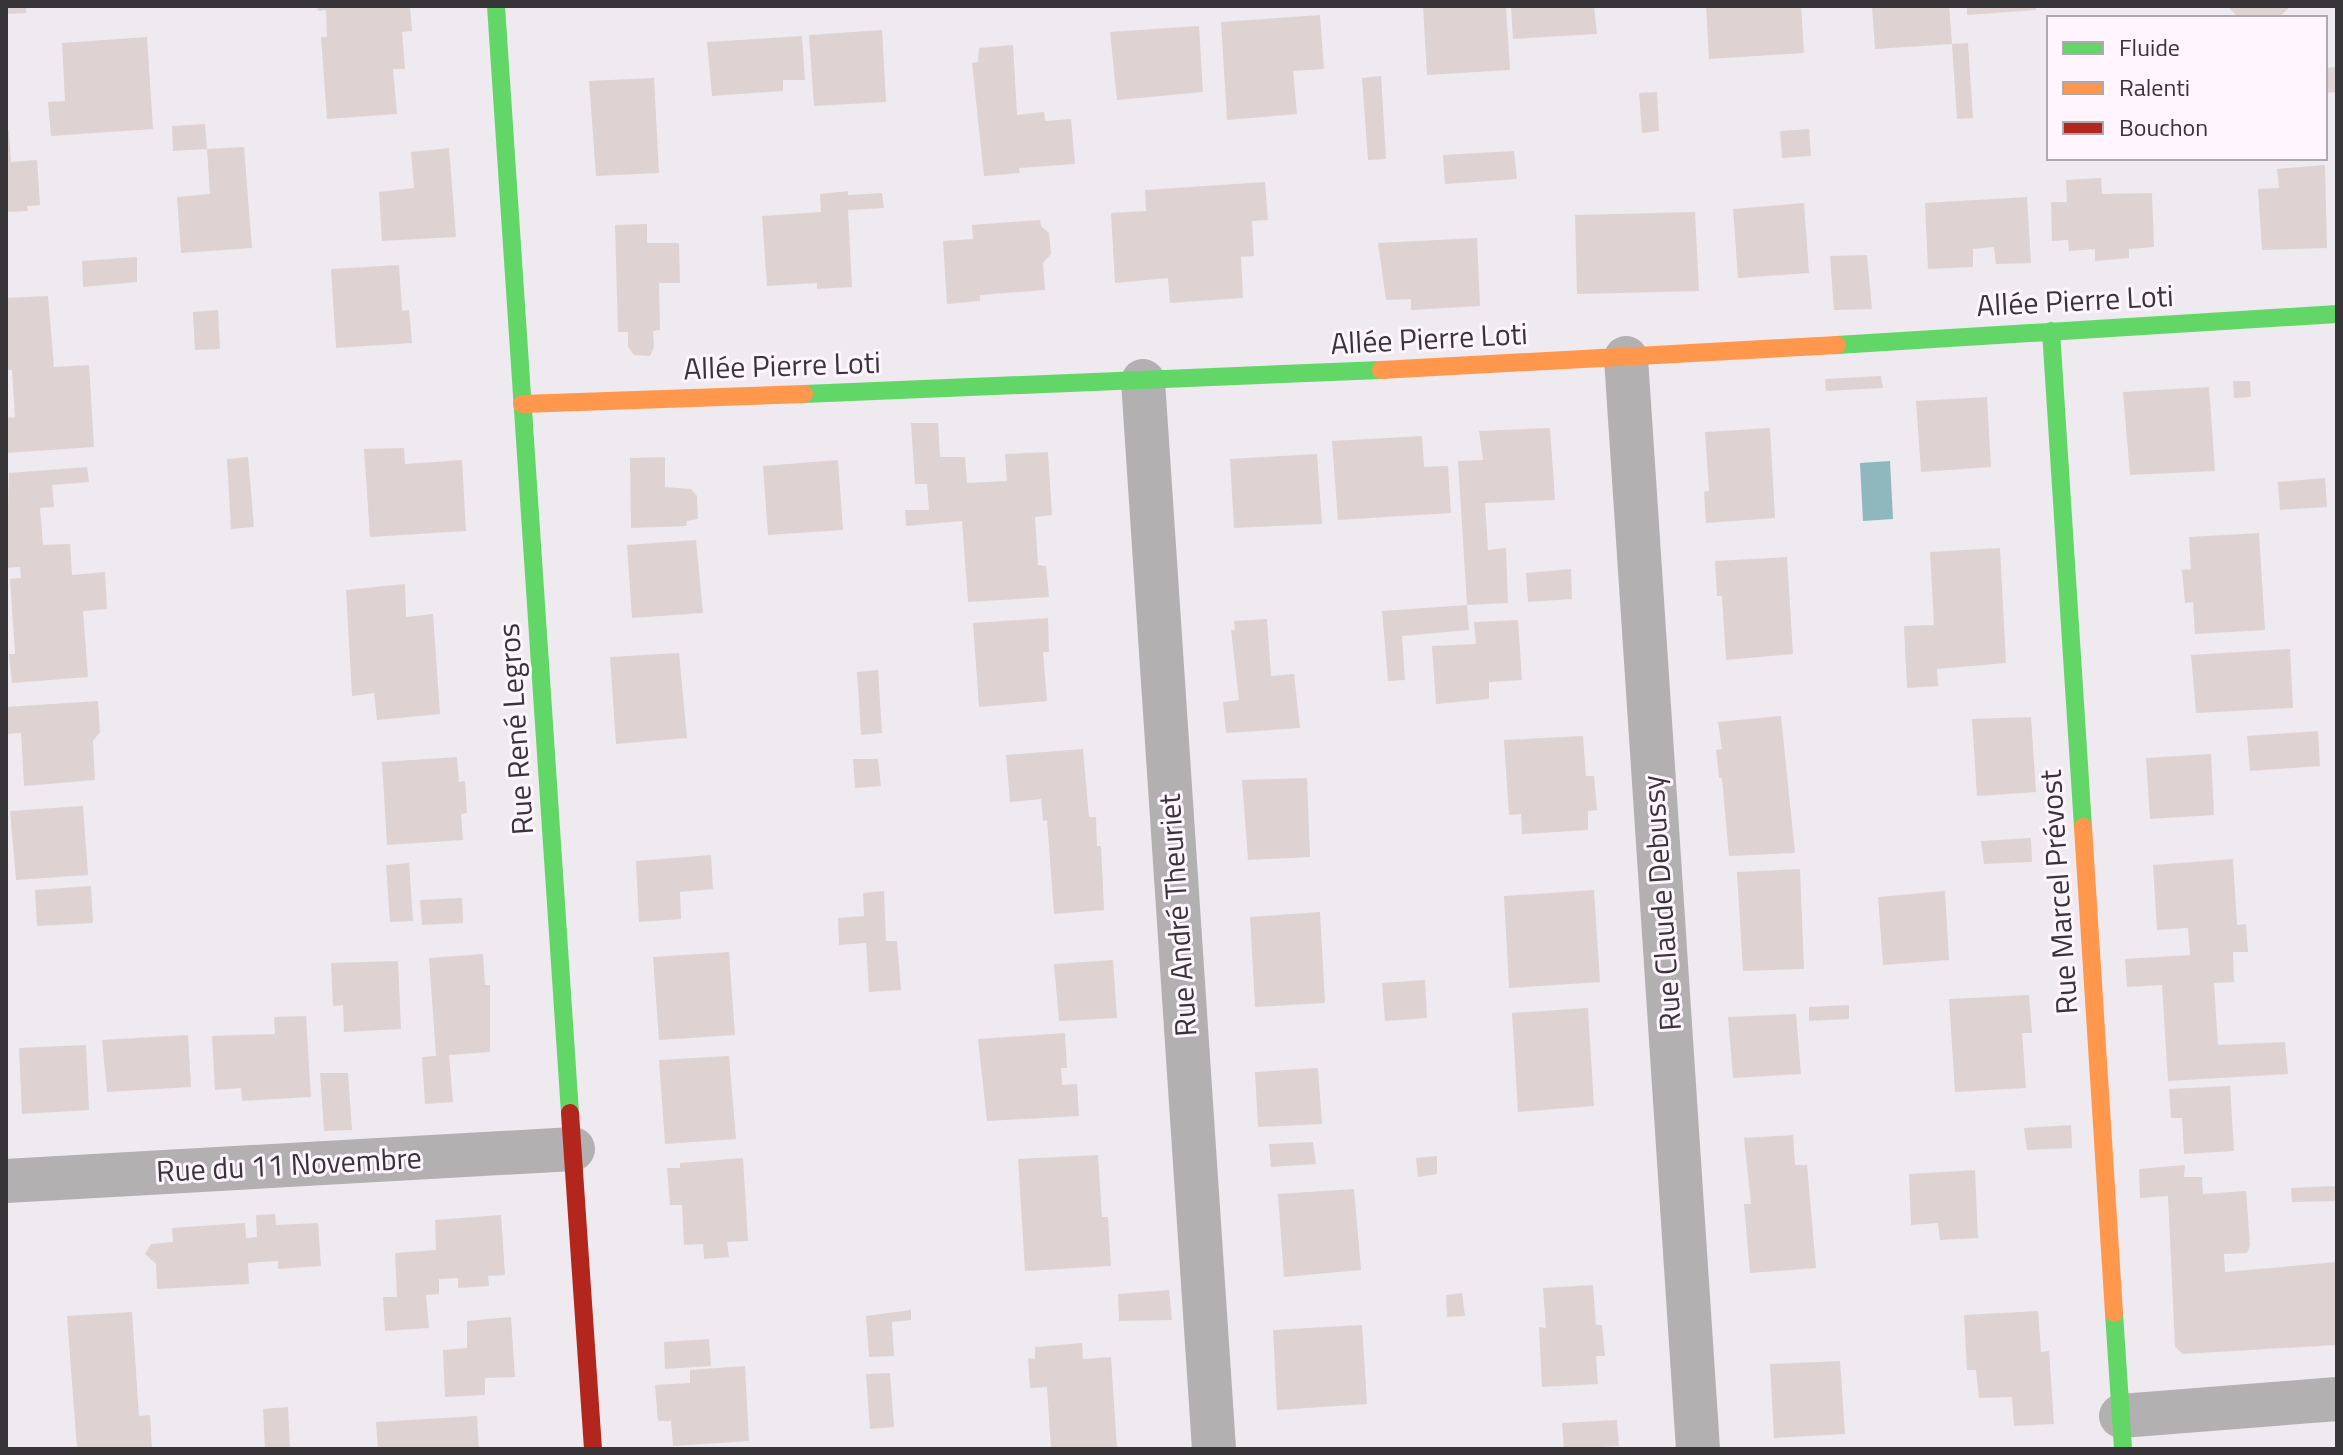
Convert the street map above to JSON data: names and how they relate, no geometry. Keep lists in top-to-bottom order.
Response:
{
  "streets": {
    "street": [
      "Allée Pierre Loti",
      "Rue René Legros",
      "Rue Marcel Prévost",
      "Rue Claude Debussy",
      "Rue André Theuriet",
      "Rue du 11 Novembre"
    ]
  },
  "crossings": [
    ["Allée Pierre Loti", "Rue René Legros"],
    ["Allée Pierre Loti", "Rue Marcel Prévost"],
    ["Allée Pierre Loti", "Rue Claude Debussy"],
    ["Allée Pierre Loti", "Rue André Theuriet"],
    ["Rue René Legros", "Rue du 11 Novembre"]
  ],
  "legend": ["Fluide", "Ralenti", "Bouchon"]
}
